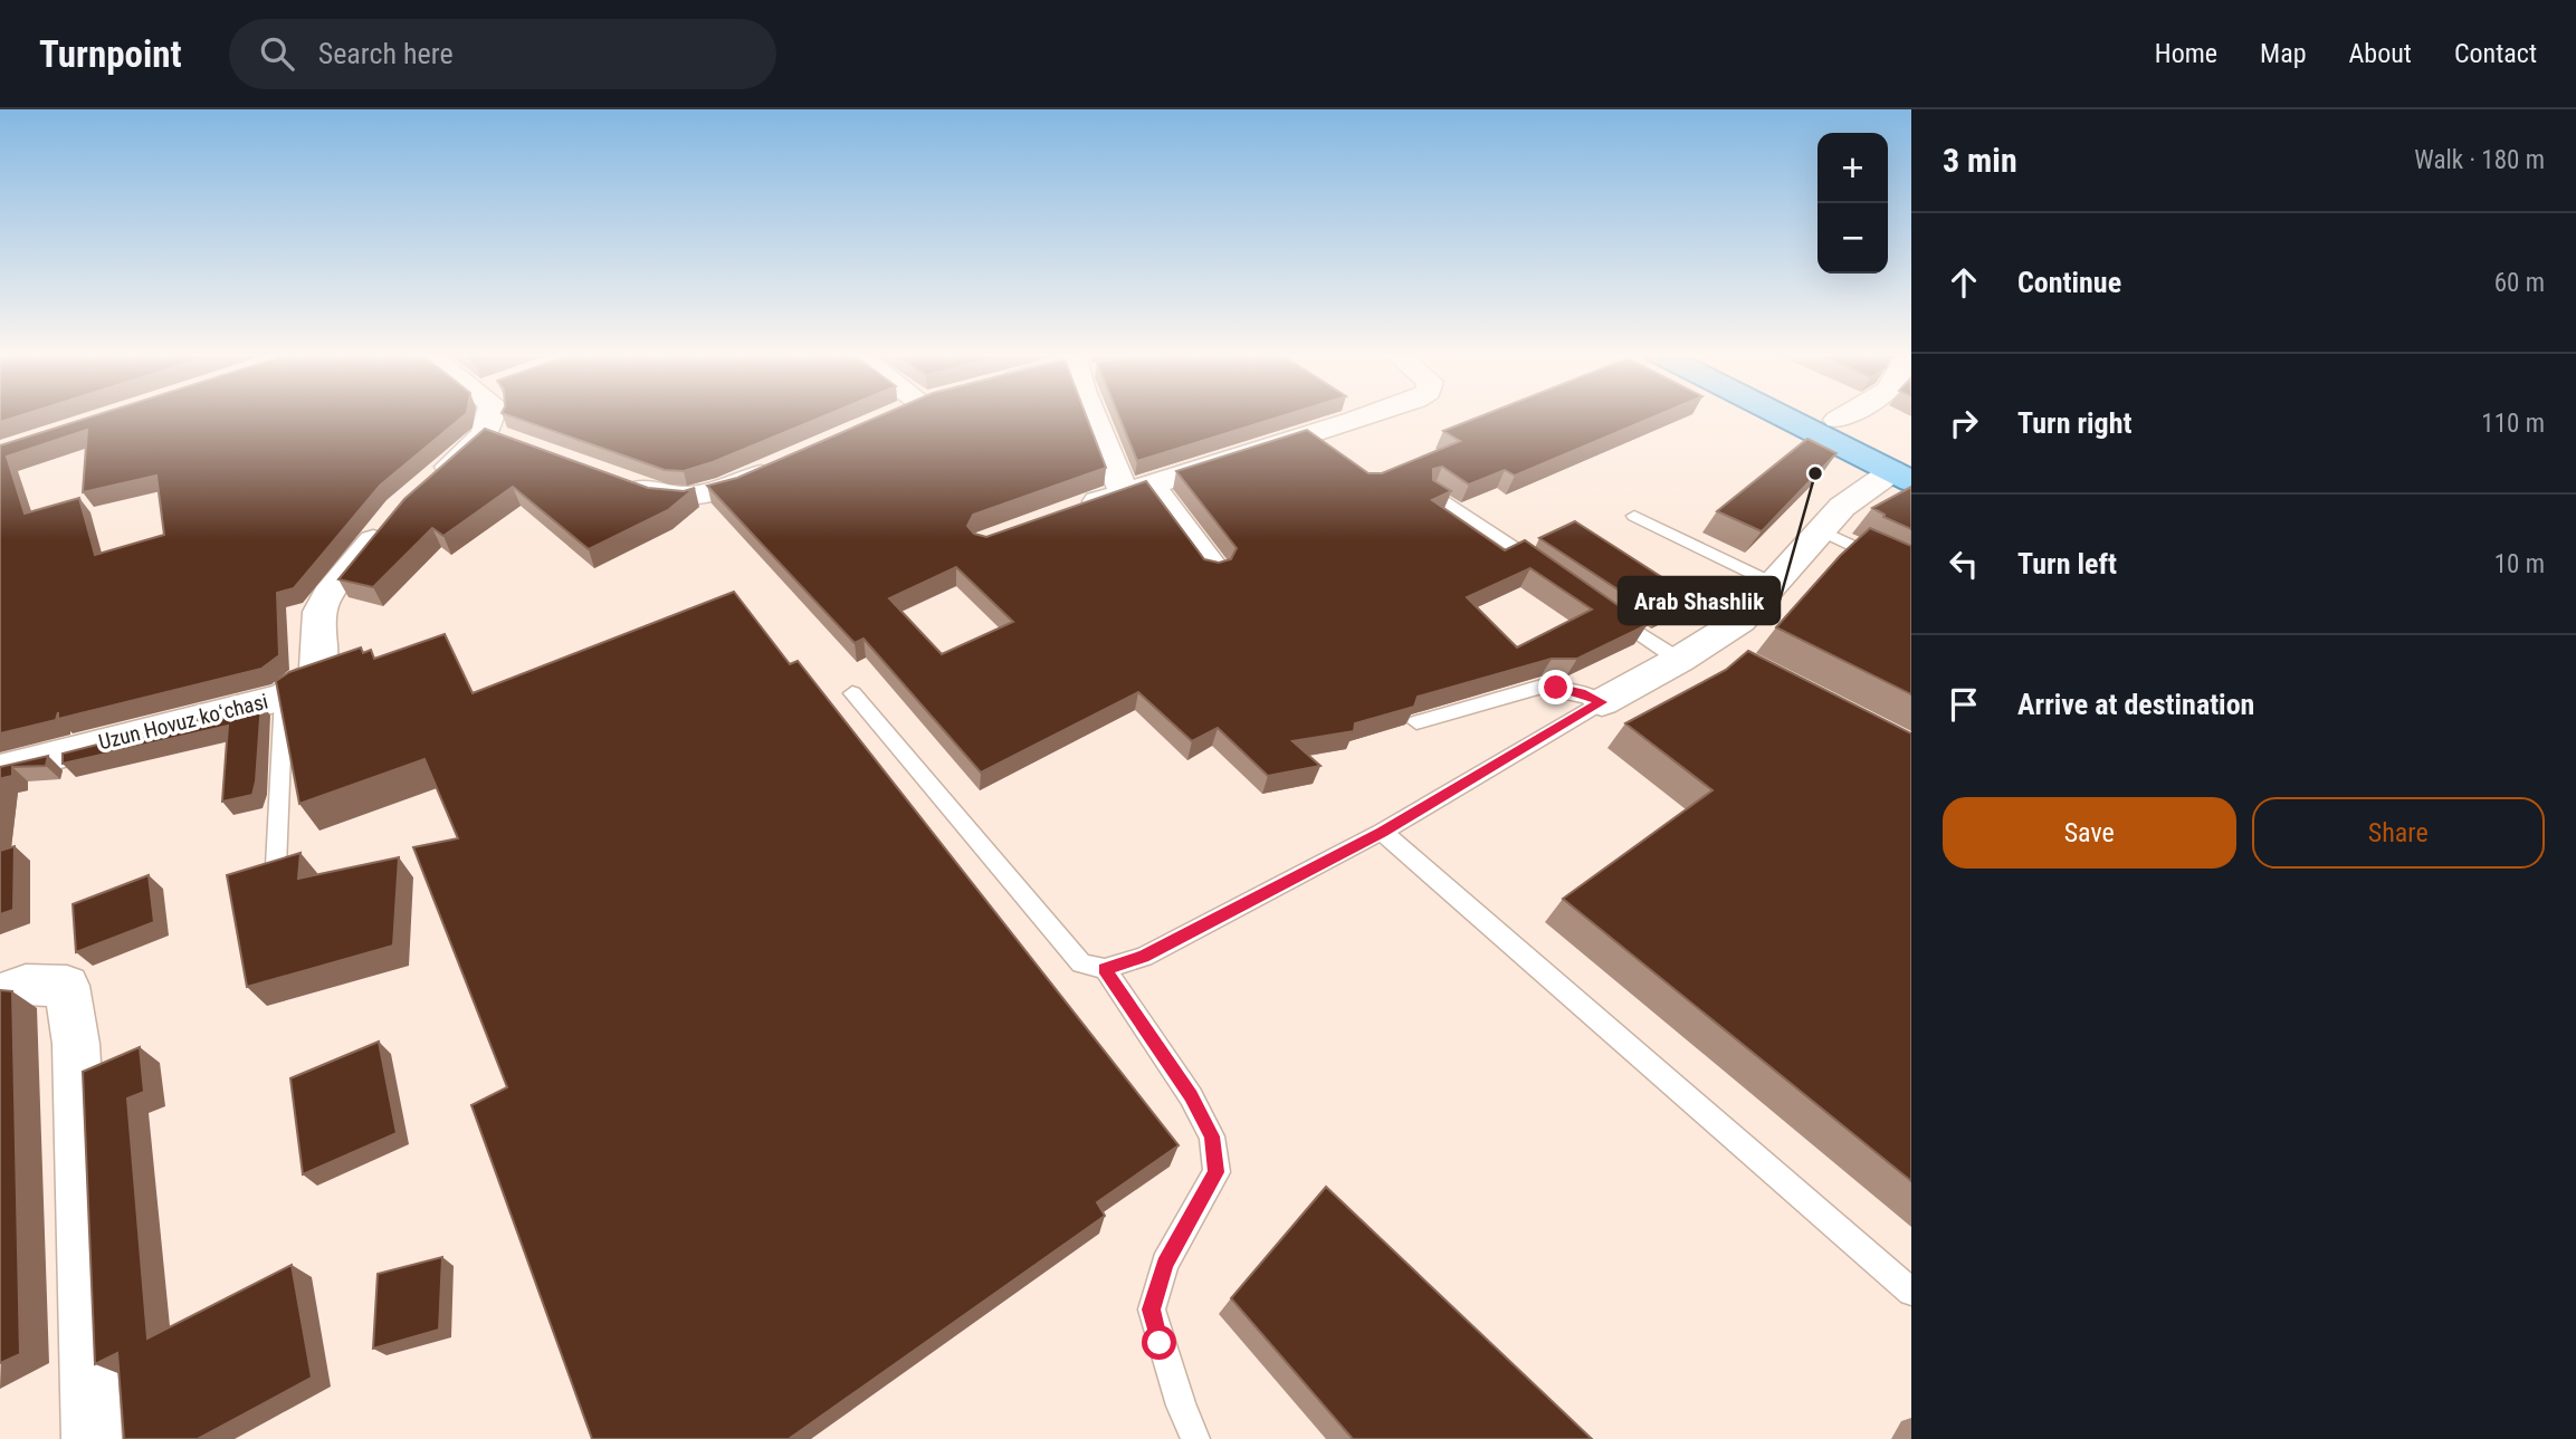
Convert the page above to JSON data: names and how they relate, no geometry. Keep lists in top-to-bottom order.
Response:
{
  "streets": {
    "street": ["Uzun Hovuz koʻchasi"]
  },
  "places": ["Arab Shashlik"],
  "page": {
    "header": "Turnpoint",
    "search": "Search here",
    "nav": [
      "Home",
      "Map",
      "About",
      "Contact"
    ],
    "heading": ["3 min", "Walk · 180 m"],
    "map_buttons": ["+", "−"],
    "list": [
      ["Continue", "60 m"],
      ["Turn right", "110 m"],
      ["Turn left", "10 m"],
      "Arrive at destination"
    ],
    "buttons": ["Save", "Share"]
  }
}
